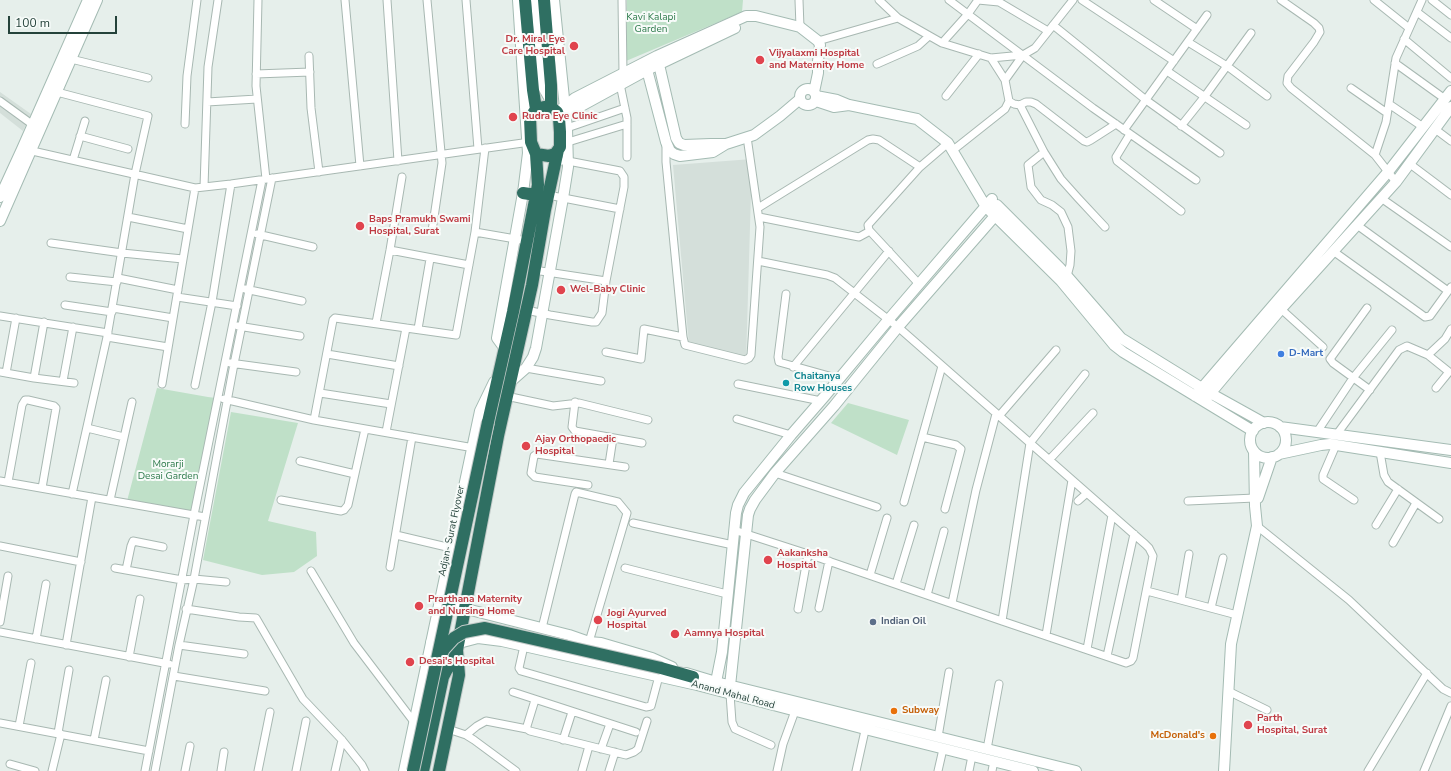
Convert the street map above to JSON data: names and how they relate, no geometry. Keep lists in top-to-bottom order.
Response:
{
  "streets": {
    "highway": ["Adjan- Surat Flyover"],
    "street": ["Anand Mahal Road"]
  },
  "crossings": [
    ["Adjan- Surat Flyover", "Anand Mahal Road"]
  ],
  "parks": ["Kavi Kalapi Garden", "Morarji Desai Garden"],
  "places": [
    "Dr. Miral Eye Care Hospital",
    "Vijyalaxmi Hospital and Maternity Home",
    "Rudra Eye Clinic",
    "Baps Pramukh Swami Hospital, Surat",
    "Wel-Baby Clinic",
    "D-Mart",
    "Chaitanya Row Houses",
    "Ajay Orthopaedic Hospital",
    "Aakanksha Hospital",
    "Prarthana Maternity and Nursing Home",
    "Jogi Ayurved Hospital",
    "Indian Oil",
    "Aamnya Hospital",
    "Desai's Hospital",
    "Subway",
    "Parth Hospital, Surat",
    "McDonald's"
  ],
  "scale_bar": "100 m"
}
